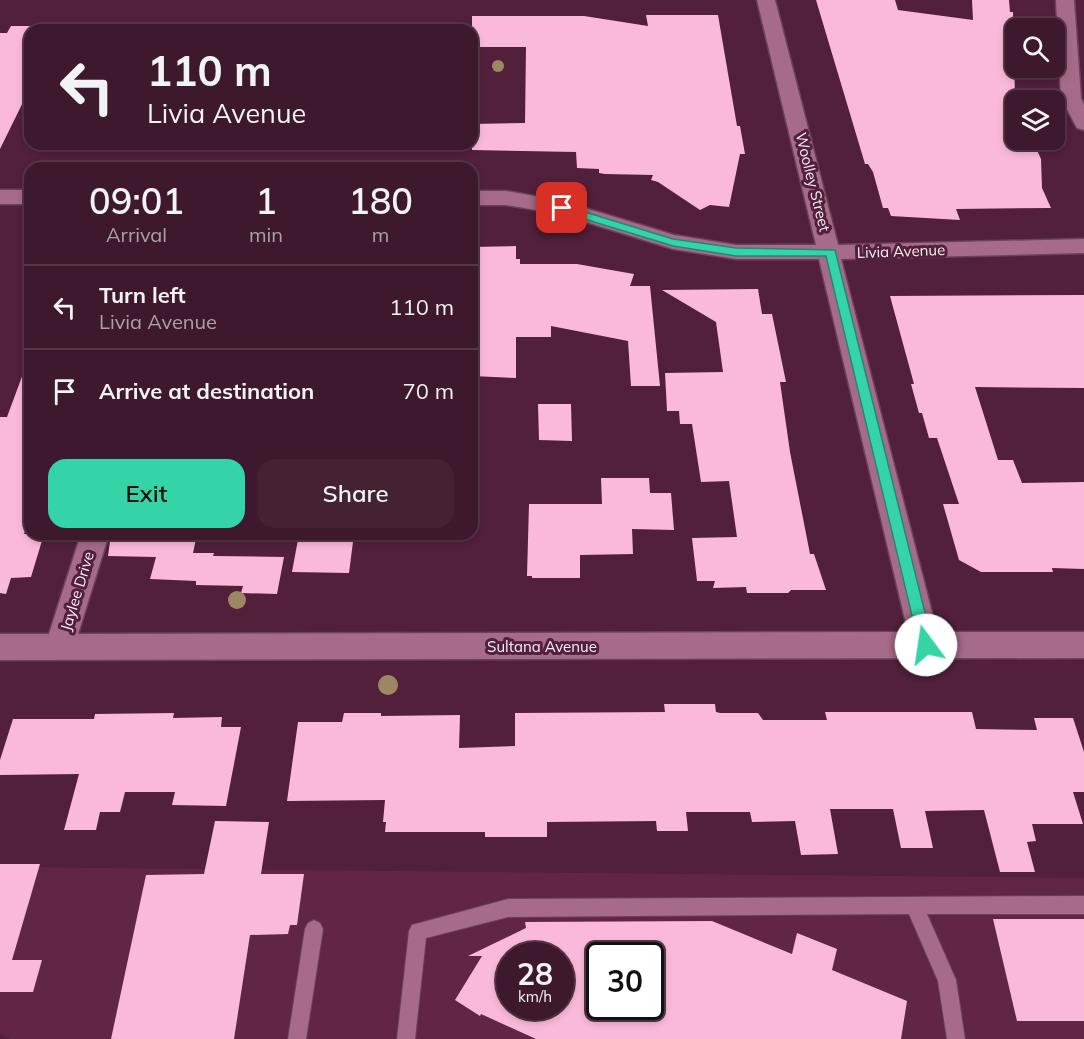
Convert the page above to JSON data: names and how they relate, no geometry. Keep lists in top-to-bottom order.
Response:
{
  "streets": {
    "street": [
      "Woolley Street",
      "Livia Avenue",
      "Jaylee Drive",
      "Sultana Avenue"
    ]
  },
  "crossings": [
    ["Woolley Street", "Livia Avenue"],
    ["Woolley Street", "Sultana Avenue"],
    ["Jaylee Drive", "Sultana Avenue"]
  ],
  "page": {
    "turn": ["110 m", "Livia Avenue"],
    "eta": [
      "09:01",
      "Arrival",
      "1",
      "min",
      "180",
      "m"
    ],
    "list": [
      {
        "name": "Turn left",
        "note": "Livia Avenue",
        "value": "110 m"
      },
      {
        "name": "Arrive at destination",
        "value": "70 m"
      }
    ],
    "buttons": ["Exit", "Share"],
    "speed": "28 km/h",
    "limit": "30"
  }
}
